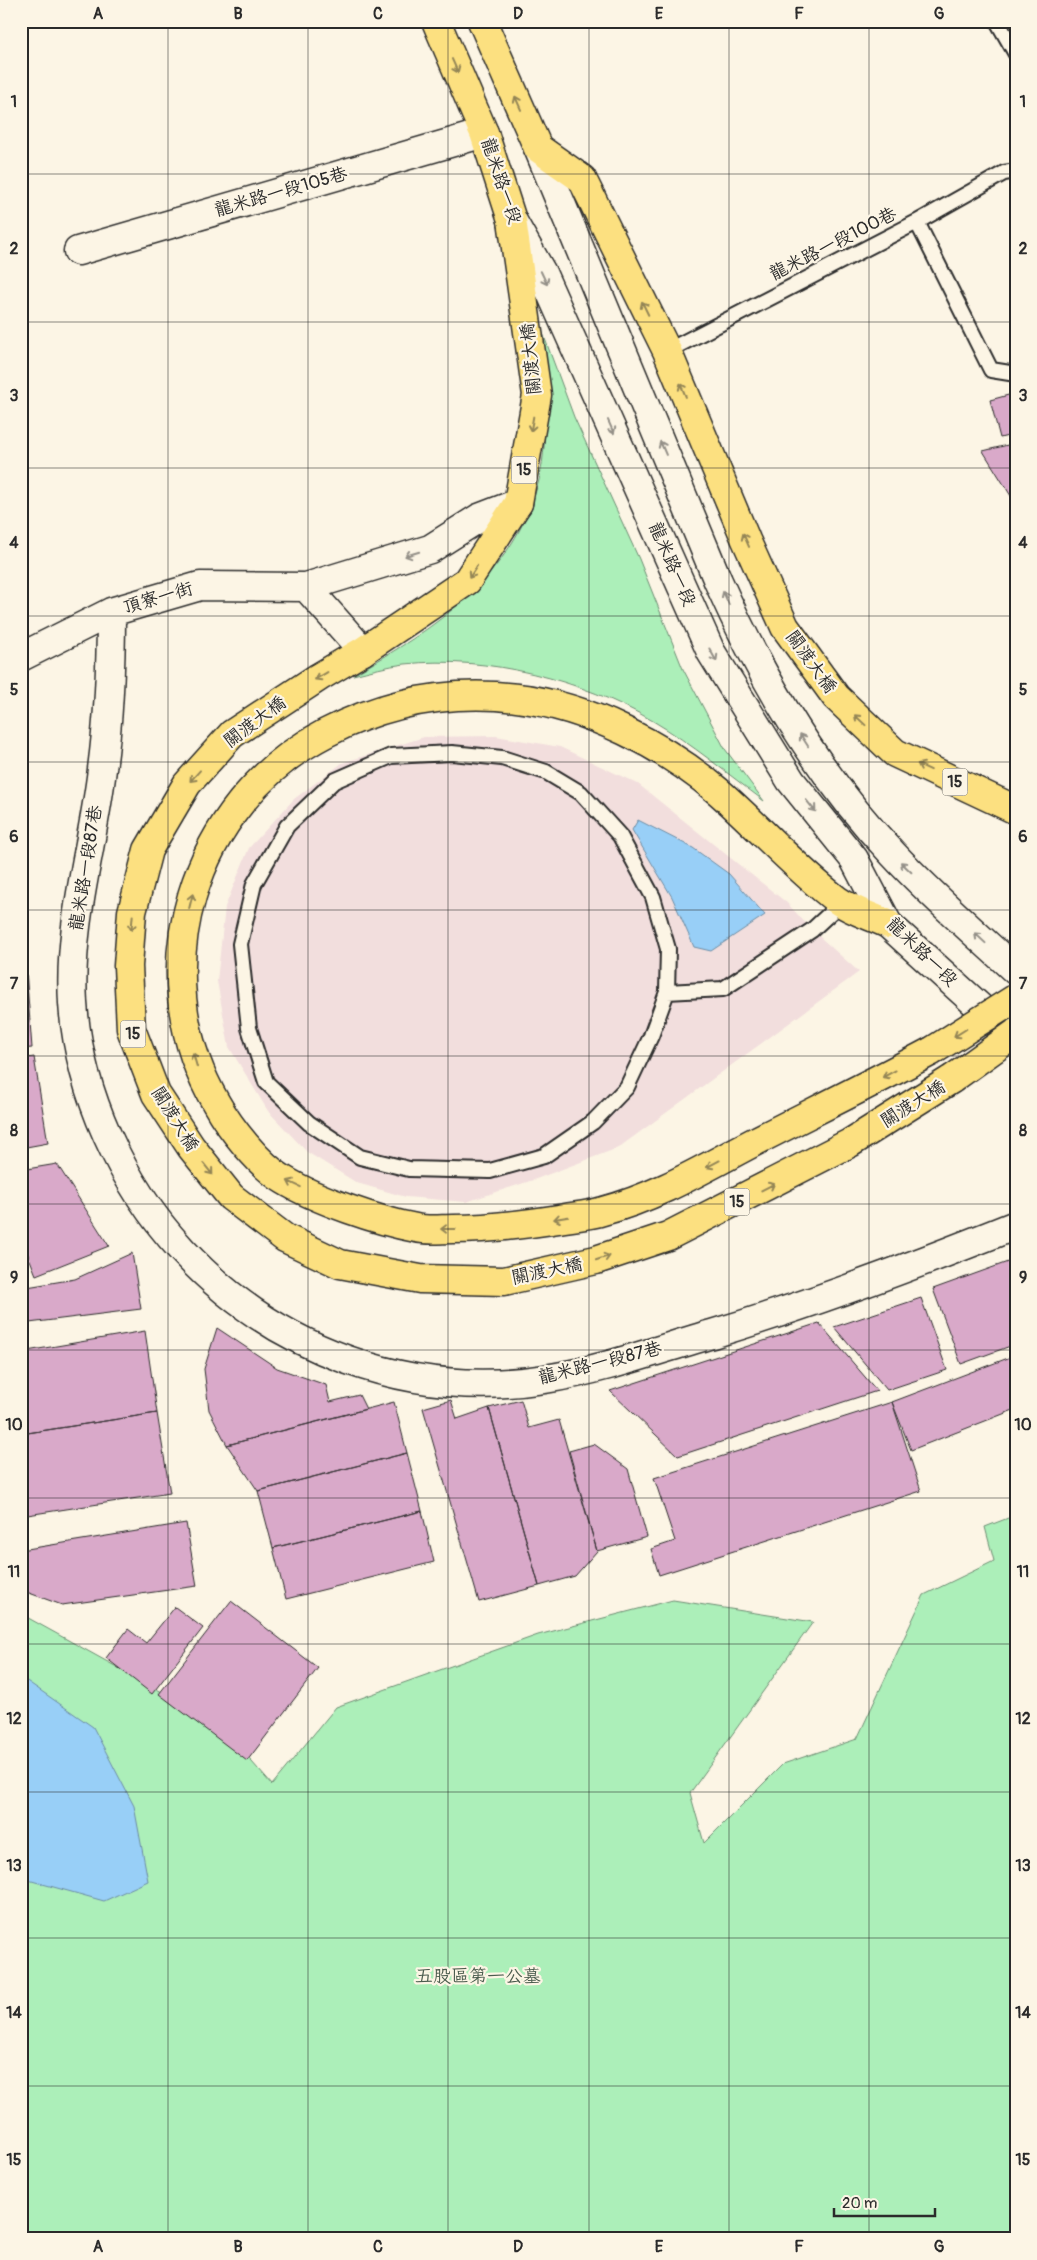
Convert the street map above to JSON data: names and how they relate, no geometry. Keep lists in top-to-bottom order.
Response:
{
  "streets": {
    "main road": ["龍米路一段", "關渡大橋", "15"],
    "street": ["龍米路一段105巷", "頂寮一街", "龍米路一段87巷"],
    "lane": ["龍米路一段100巷"]
  },
  "crossings": [
    ["龍米路一段", "龍米路一段105巷"],
    ["龍米路一段", "關渡大橋"],
    ["龍米路一段100巷", "關渡大橋"],
    ["關渡大橋", "頂寮一街"],
    ["頂寮一街", "龍米路一段87巷"]
  ],
  "one_way": ["頂寮一街"],
  "parks": ["五股區第一公墓"],
  "scale_bar": "20 m",
  "grid": {
    "columns": [
      "A",
      "B",
      "C",
      "D",
      "E",
      "F",
      "G"
    ],
    "rows": [
      "1",
      "2",
      "3",
      "4",
      "5",
      "6",
      "7",
      "8",
      "9",
      "10",
      "11",
      "12",
      "13",
      "14",
      "15"
    ]
  }
}
